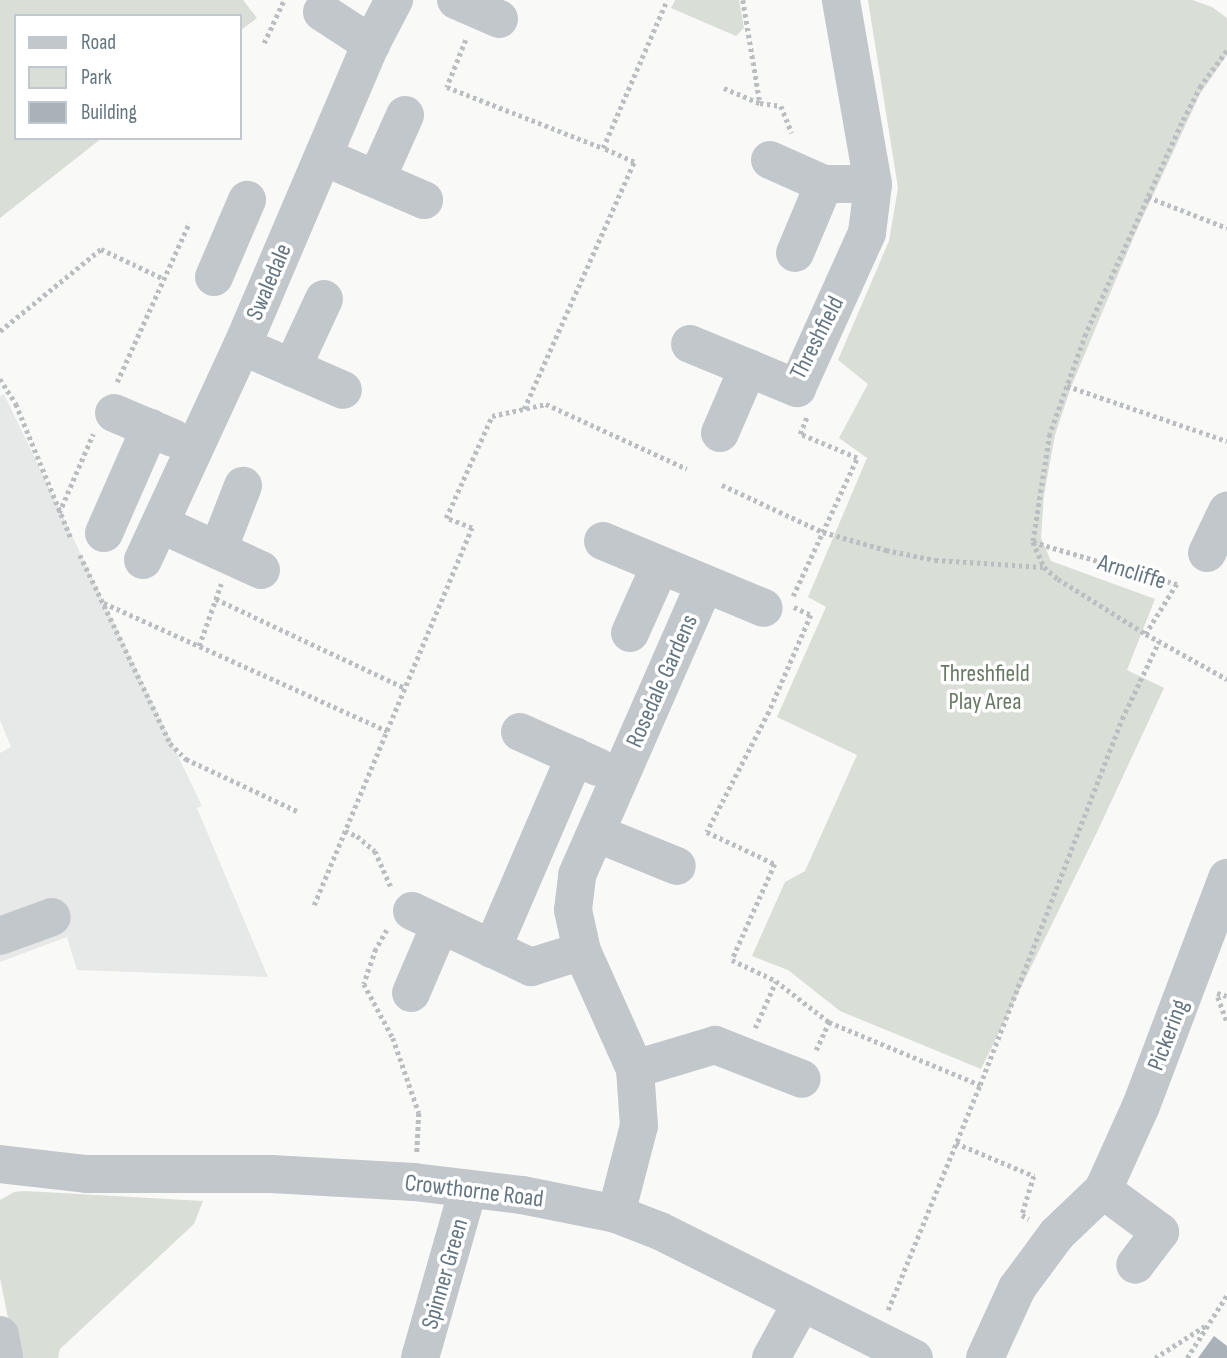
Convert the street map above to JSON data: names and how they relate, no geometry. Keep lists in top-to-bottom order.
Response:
{
  "streets": {
    "street": [
      "Swaledale",
      "Threshfield",
      "Rosedale Gardens",
      "Pickering",
      "Crowthorne Road",
      "Spinner Green"
    ],
    "path": ["Arncliffe"]
  },
  "crossings": [
    ["Rosedale Gardens", "Crowthorne Road"],
    ["Crowthorne Road", "Spinner Green"]
  ],
  "parks": ["Threshfield Play Area"],
  "legend": ["Road", "Park", "Building"]
}
